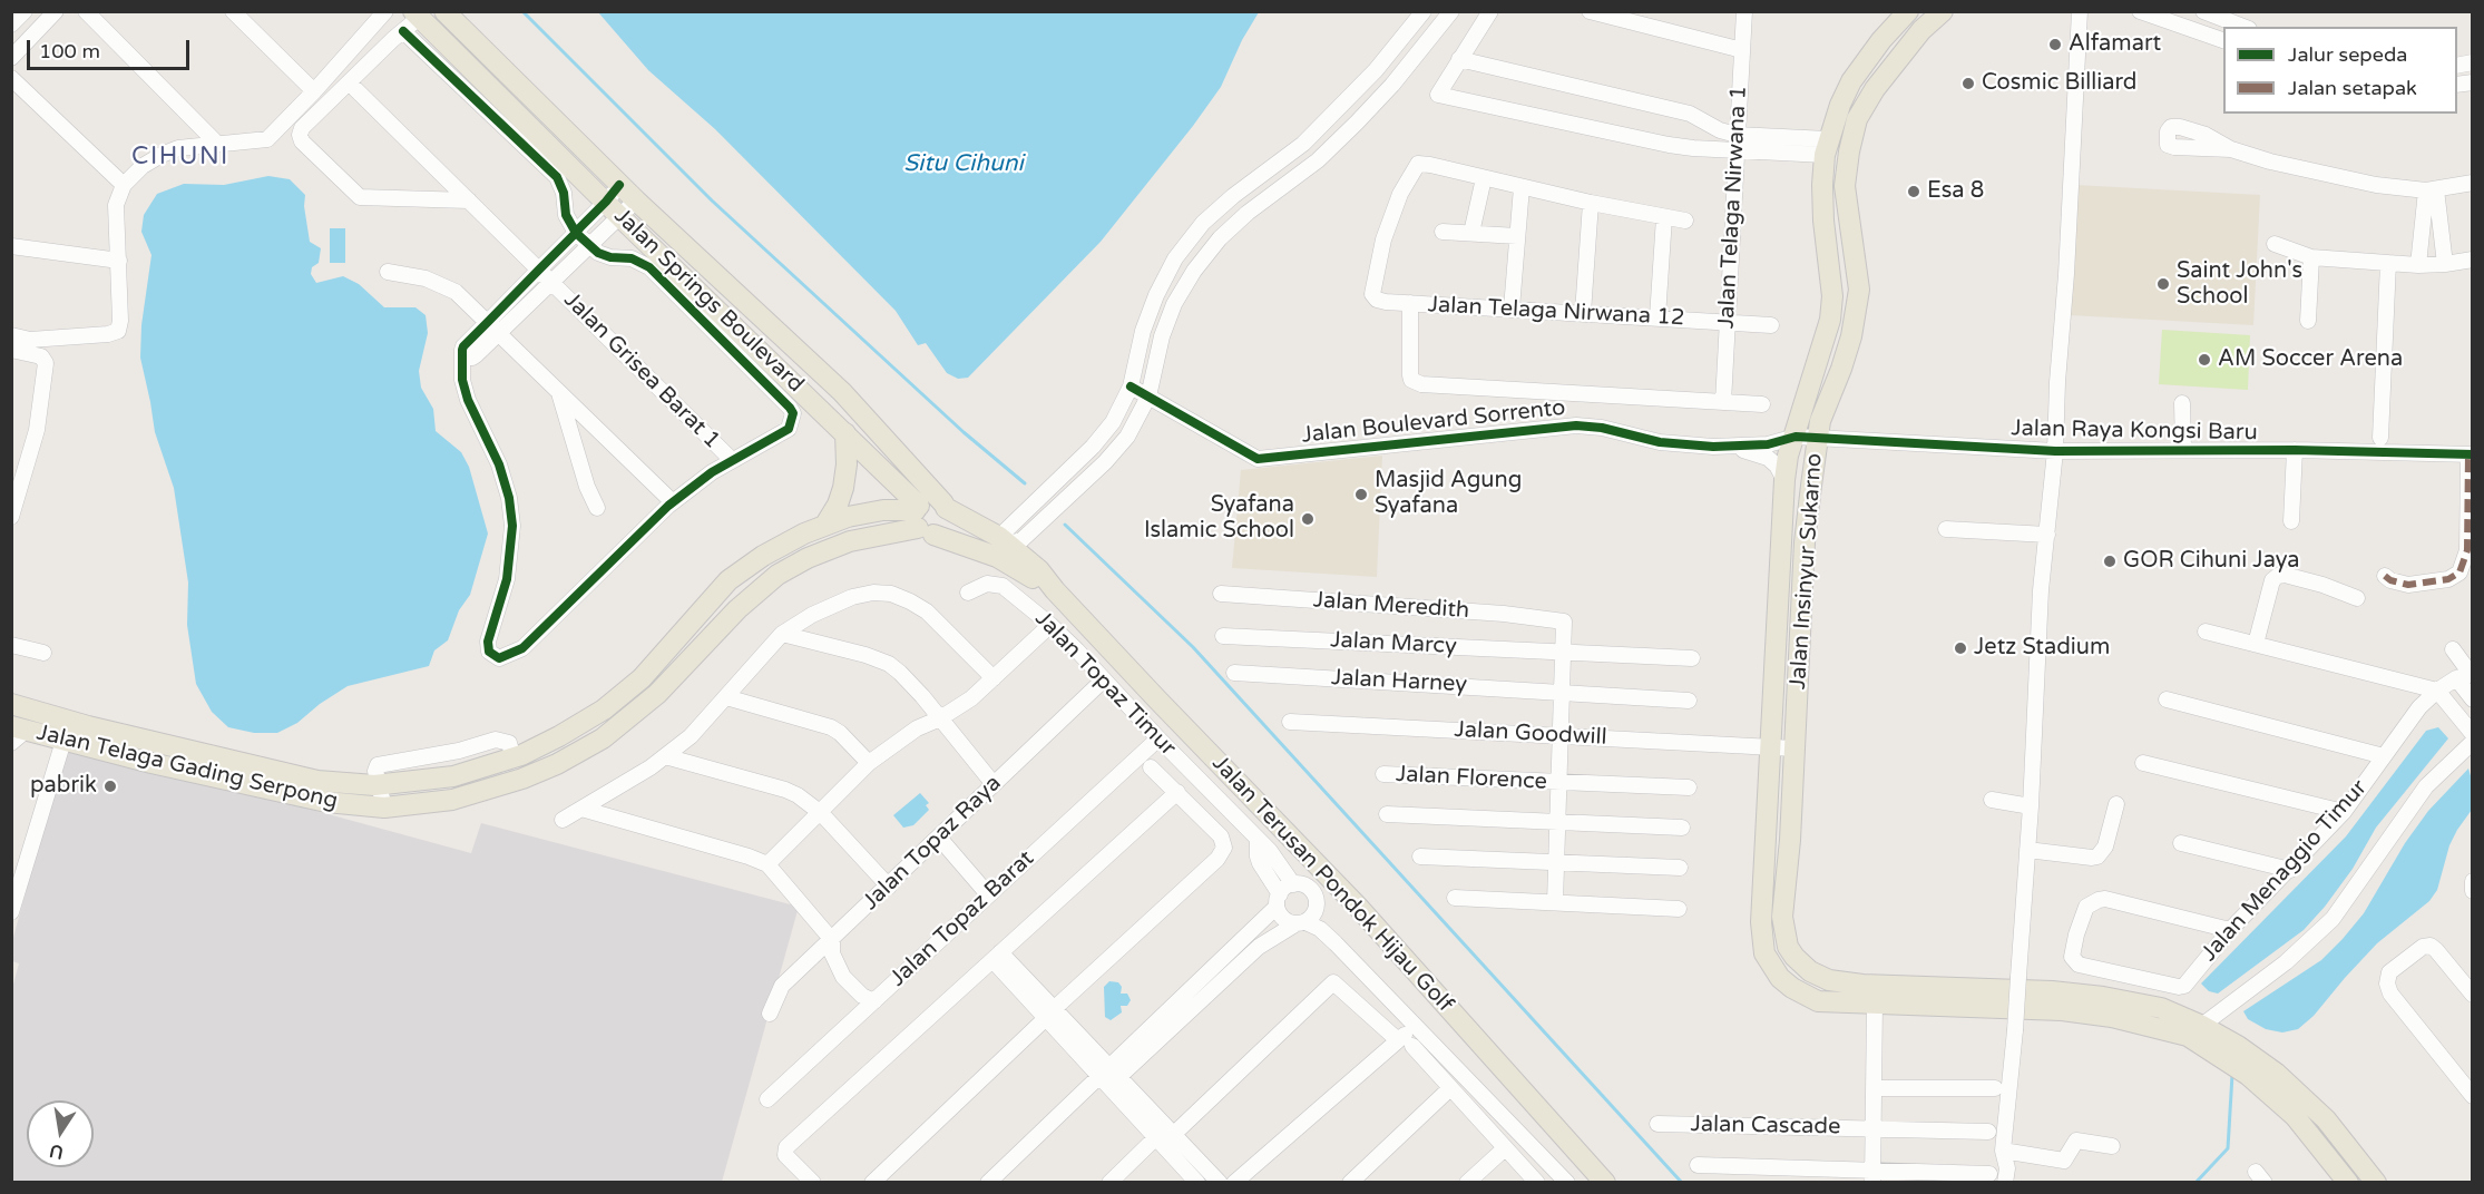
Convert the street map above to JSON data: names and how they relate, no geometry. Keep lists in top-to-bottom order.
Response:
{
  "streets": {
    "main road": [
      "Jalan Springs Boulevard",
      "Jalan Insinyur Sukarno",
      "Jalan Telaga Gading Serpong",
      "Jalan Terusan Pondok Hijau Golf"
    ],
    "street": [
      "Jalan Telaga Nirwana 1",
      "Jalan Telaga Nirwana 12",
      "Jalan Grisea Barat 1",
      "Jalan Boulevard Sorrento",
      "Jalan Raya Kongsi Baru",
      "Jalan Meredith",
      "Jalan Marcy",
      "Jalan Harney",
      "Jalan Topaz Timur",
      "Jalan Goodwill",
      "Jalan Florence",
      "Jalan Topaz Raya",
      "Jalan Menaggio Timur",
      "Jalan Topaz Barat",
      "Jalan Cascade"
    ]
  },
  "crossings": [
    ["Jalan Telaga Nirwana 1", "Jalan Telaga Nirwana 12"],
    ["Jalan Springs Boulevard", "Jalan Telaga Gading Serpong"],
    ["Jalan Springs Boulevard", "Jalan Terusan Pondok Hijau Golf"],
    ["Jalan Boulevard Sorrento", "Jalan Raya Kongsi Baru"],
    ["Jalan Boulevard Sorrento", "Jalan Insinyur Sukarno"],
    ["Jalan Raya Kongsi Baru", "Jalan Insinyur Sukarno"],
    ["Jalan Insinyur Sukarno", "Jalan Goodwill"],
    ["Jalan Meredith", "Jalan Marcy"],
    ["Jalan Topaz Timur", "Jalan Topaz Raya"],
    ["Jalan Topaz Timur", "Jalan Topaz Barat"],
    ["Jalan Telaga Gading Serpong", "Jalan Terusan Pondok Hijau Golf"]
  ],
  "districts": ["CIHUNI"],
  "water": ["Situ Cihuni"],
  "places": [
    "Alfamart",
    "Cosmic Billiard",
    "Esa 8",
    "Saint John's School",
    "AM Soccer Arena",
    "Masjid Agung Syafana",
    "Syafana Islamic School",
    "GOR Cihuni Jaya",
    "Jetz Stadium",
    "pabrik"
  ],
  "legend": ["Jalur sepeda", "Jalan setapak"],
  "scale_bar": "100 m",
  "north": "bottom"
}
